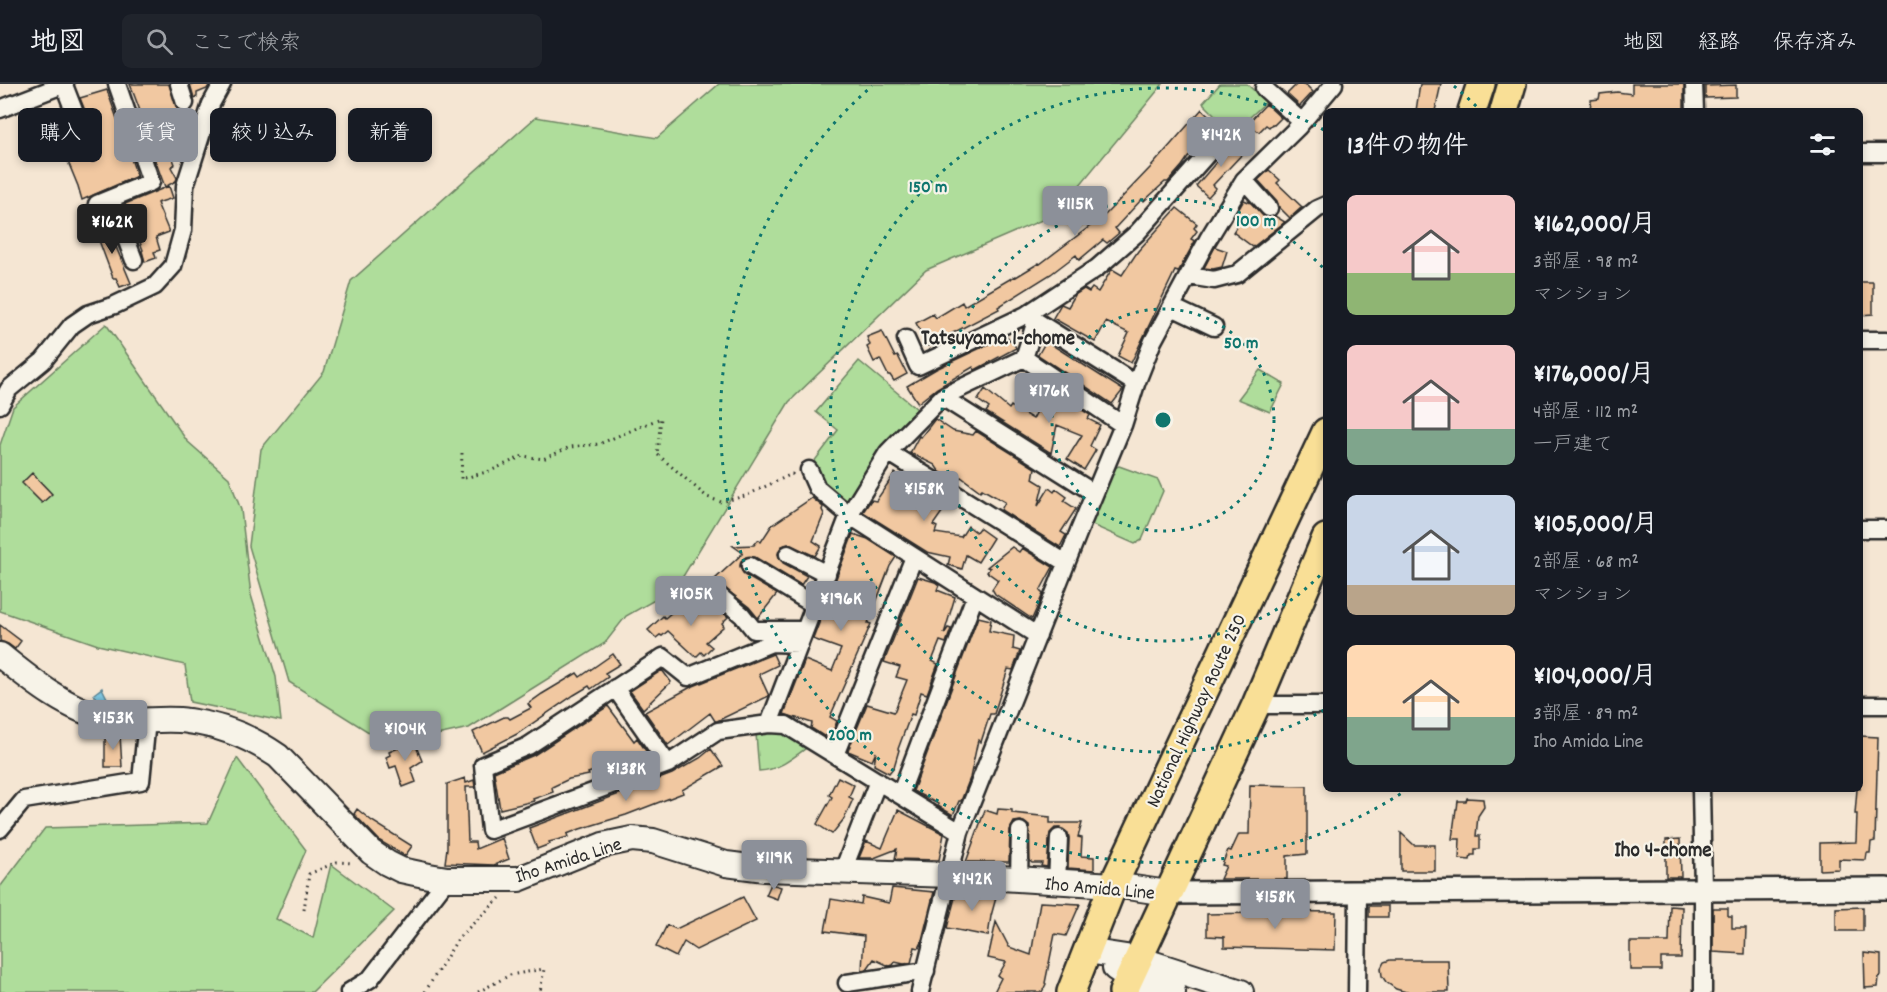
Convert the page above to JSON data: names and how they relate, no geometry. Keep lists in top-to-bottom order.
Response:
{
  "streets": {
    "highway": ["National Highway Route 250"],
    "main road": ["Iho Amida Line"]
  },
  "crossings": [
    ["National Highway Route 250", "Iho Amida Line"]
  ],
  "districts": ["Tatsuyama 1-chome", "Iho 4-chome"],
  "page": {
    "header": "地図",
    "search": "ここで検索",
    "nav": ["地図", "経路", "保存済み"],
    "chip": [
      "購入",
      "賃貸",
      "絞り込み",
      "新着"
    ],
    "heading": "13件の物件",
    "price": [
      "¥142K",
      "¥115K",
      "¥162K",
      "¥176K",
      "¥158K",
      "¥105K",
      "¥196K",
      "¥153K",
      "¥104K",
      "¥138K",
      "¥119K",
      "¥142K",
      "¥158K"
    ],
    "list": [
      {
        "name": "¥162,000/月",
        "note": "3部屋 · 98 m² · マンション"
      },
      {
        "name": "¥176,000/月",
        "note": "4部屋 · 112 m² · 一戸建て"
      },
      {
        "name": "¥105,000/月",
        "note": "2部屋 · 68 m² · マンション"
      },
      {
        "name": "¥104,000/月",
        "note": "3部屋 · 89 m² · Iho Amida Line"
      }
    ]
  },
  "rings": [
    "150 m",
    "100 m",
    "50 m",
    "200 m"
  ]
}
